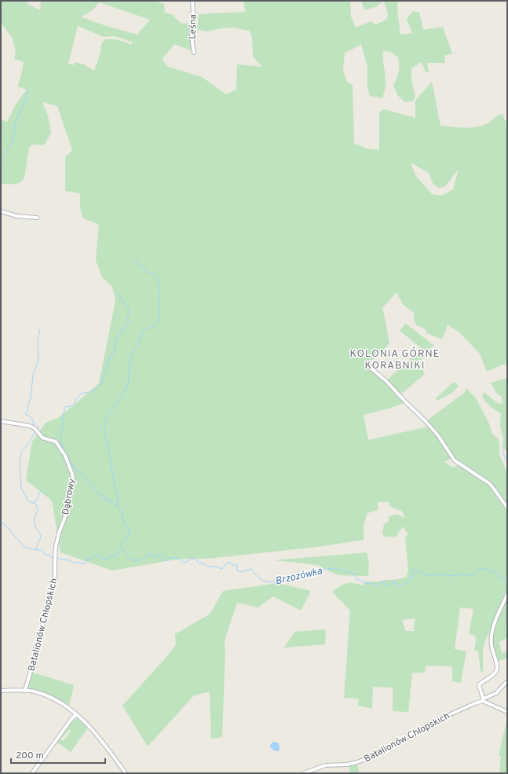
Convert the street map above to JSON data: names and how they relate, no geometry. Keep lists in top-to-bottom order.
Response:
{
  "streets": {
    "street": ["Leśna", "Dąbrowy", "Batalionów Chłopskich"]
  },
  "crossings": [
    ["Dąbrowy", "Batalionów Chłopskich"]
  ],
  "districts": ["KOLONIA GÓRNE KORABNIKI"],
  "water": ["Brzozówka"],
  "scale_bar": "200 m"
}
